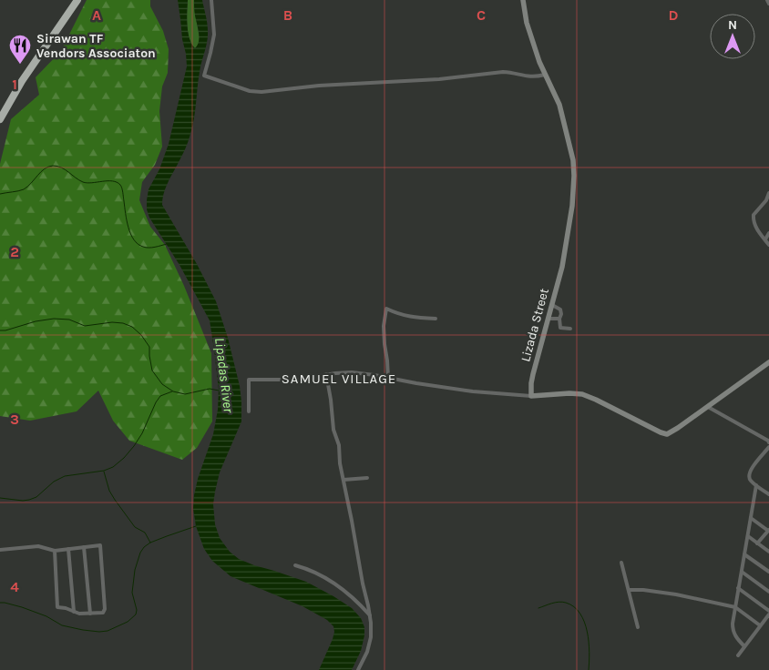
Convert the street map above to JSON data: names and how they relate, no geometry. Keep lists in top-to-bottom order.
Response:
{
  "streets": {
    "street": ["Lizada Street"]
  },
  "districts": ["SAMUEL VILLAGE"],
  "water": ["Lipadas River"],
  "places": {
    "restaurant": ["Sirawan TF Vendors Associaton"]
  },
  "north": "top",
  "grid": {
    "columns": [
      "A",
      "B",
      "C",
      "D"
    ],
    "rows": [
      "1",
      "2",
      "3",
      "4"
    ]
  }
}
